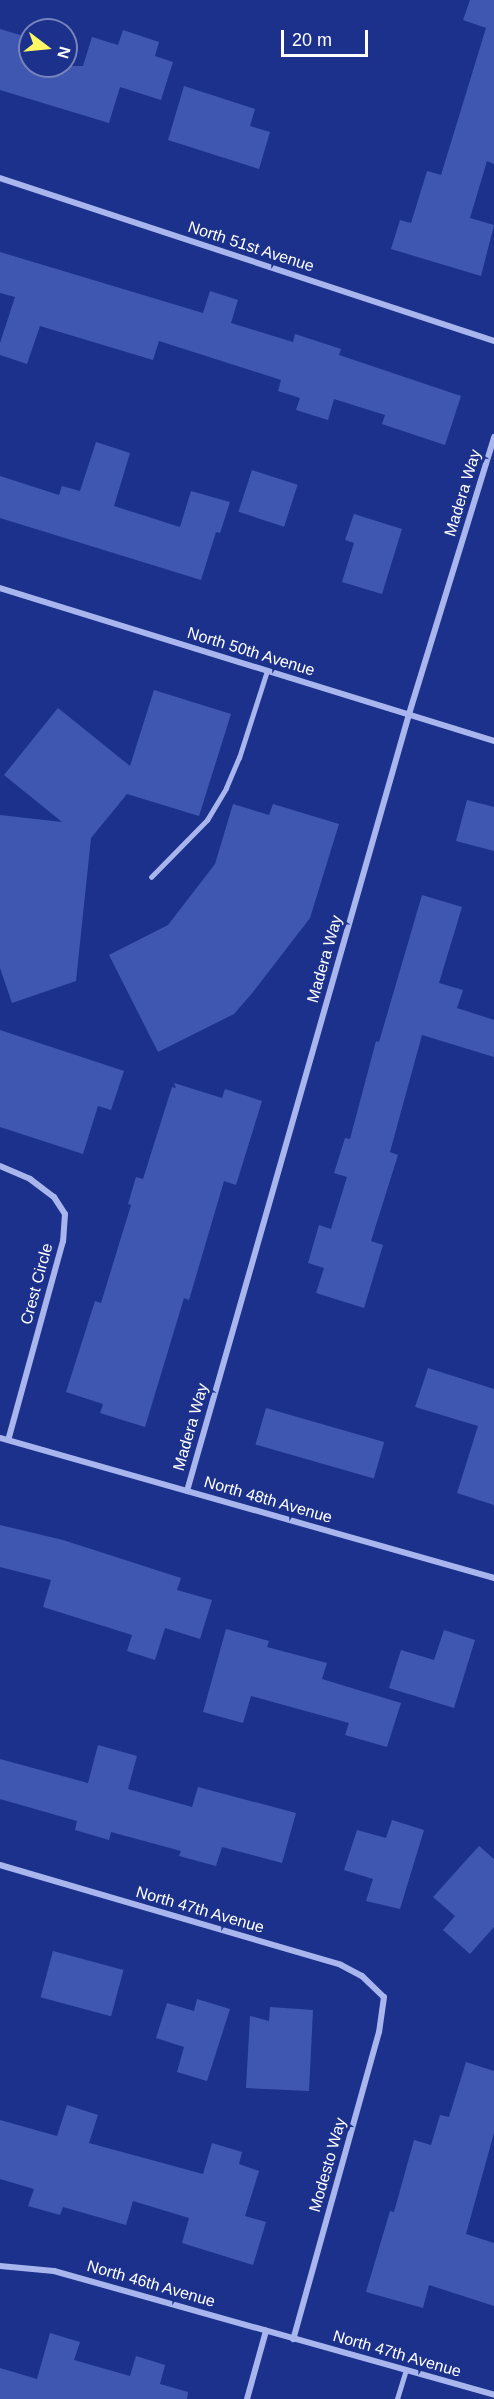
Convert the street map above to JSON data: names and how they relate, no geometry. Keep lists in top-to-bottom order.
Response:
{
  "streets": {
    "street": [
      "North 51st Avenue",
      "Madera Way",
      "North 50th Avenue",
      "Crest Circle",
      "North 48th Avenue",
      "North 47th Avenue",
      "Modesto Way",
      "North 46th Avenue"
    ]
  },
  "crossings": [
    ["Madera Way", "North 50th Avenue"],
    ["Madera Way", "North 48th Avenue"],
    ["Crest Circle", "North 48th Avenue"],
    ["North 47th Avenue", "Modesto Way"],
    ["North 47th Avenue", "North 46th Avenue"],
    ["Modesto Way", "North 46th Avenue"]
  ],
  "scale_bar": "20 m",
  "north": "right"
}
